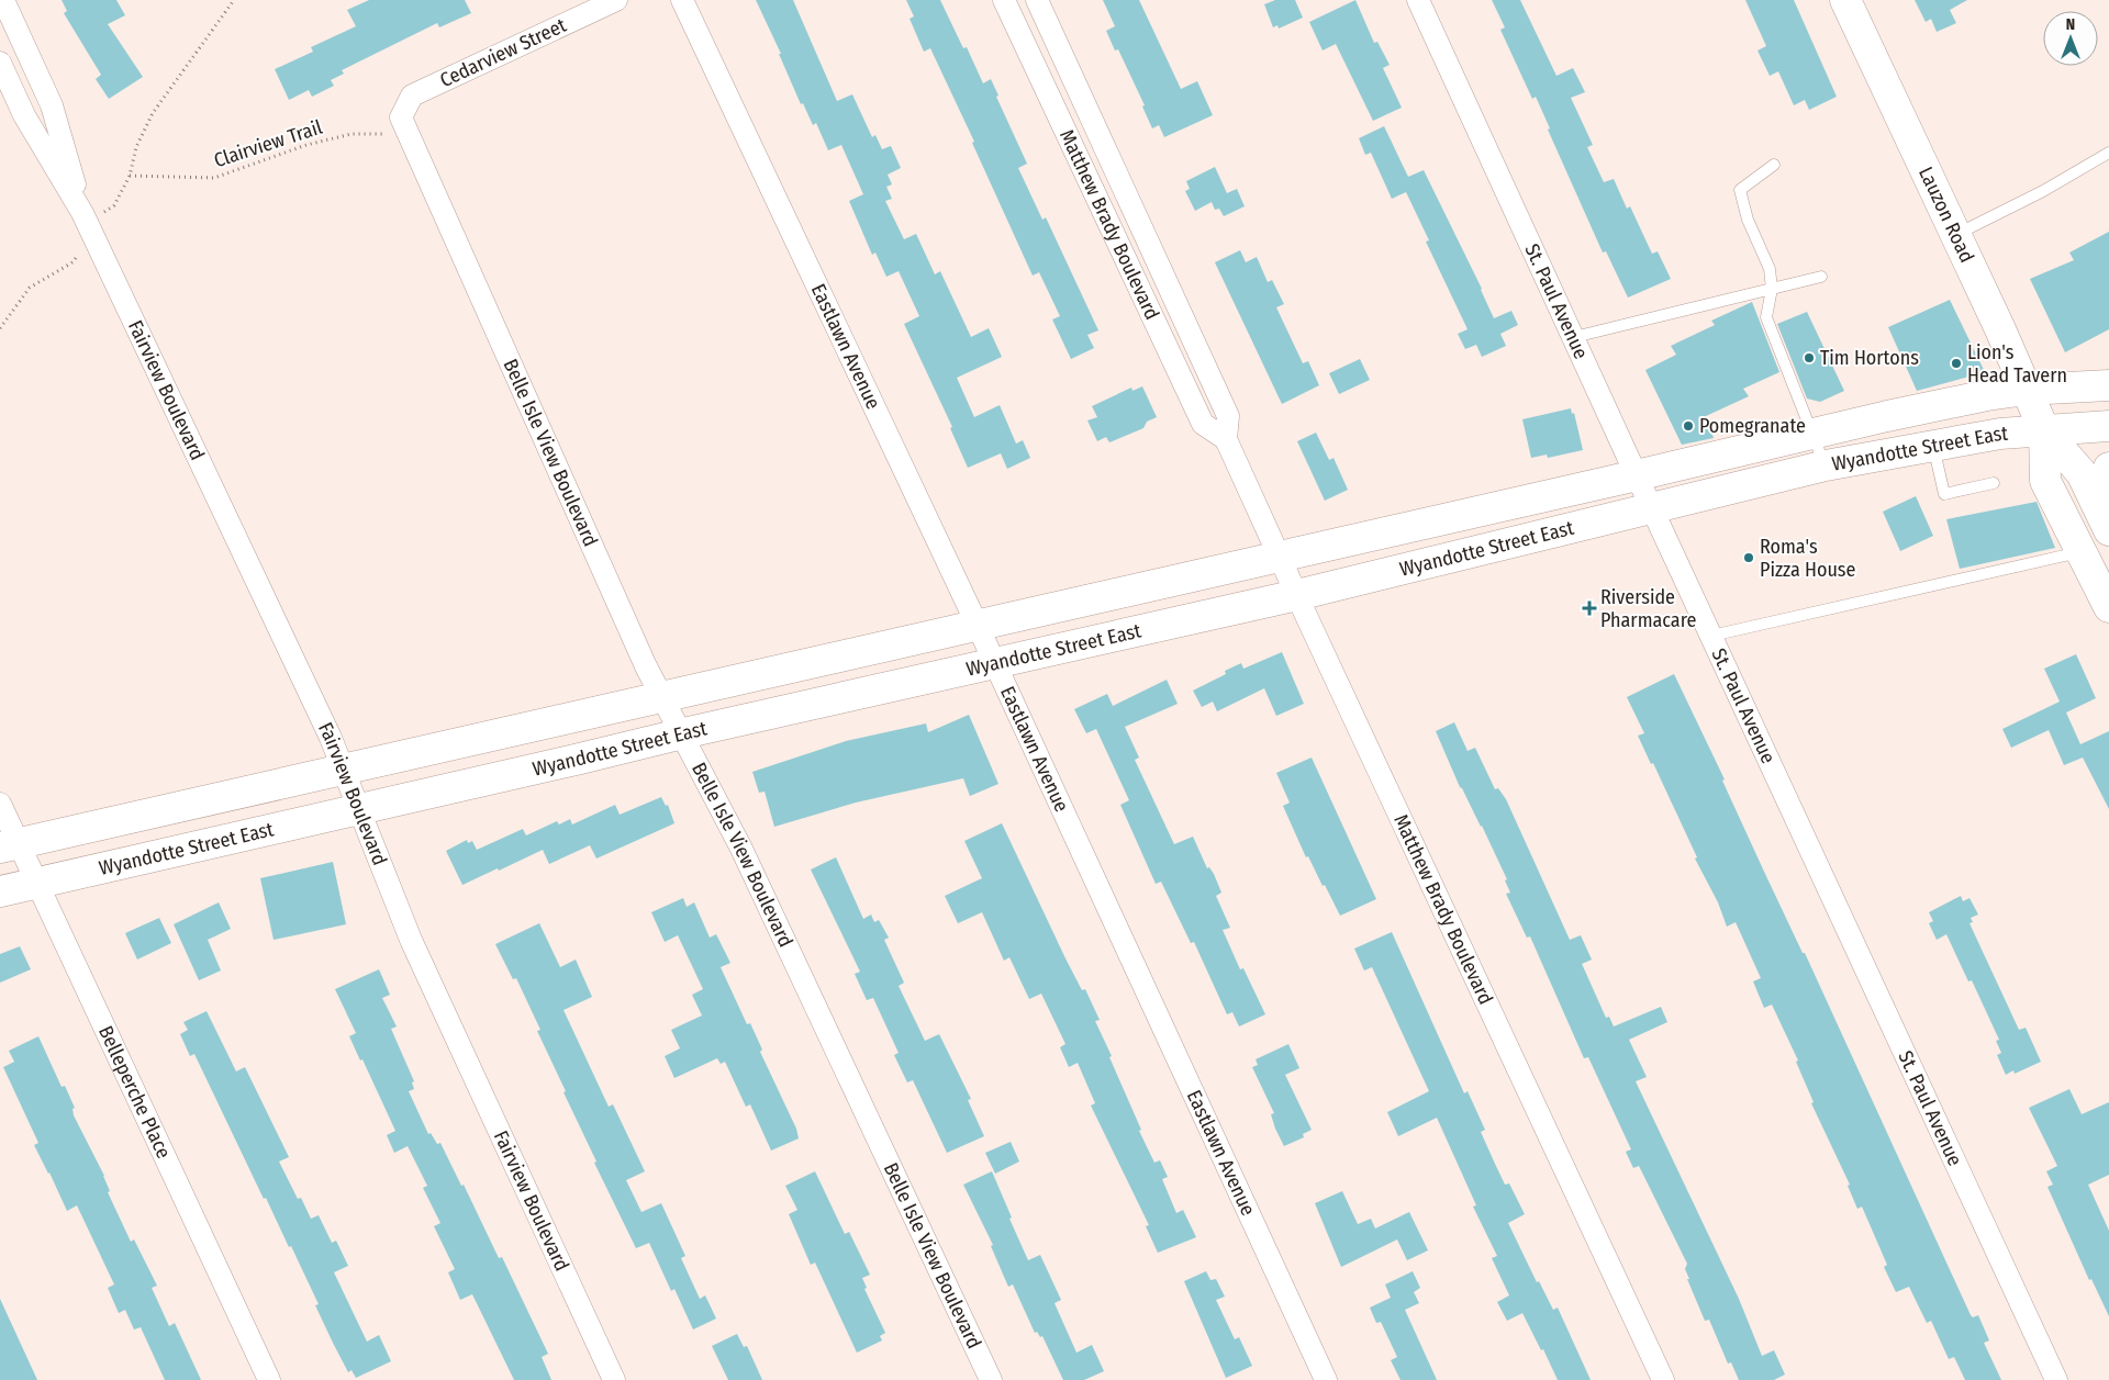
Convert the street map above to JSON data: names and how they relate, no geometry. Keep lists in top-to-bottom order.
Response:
{
  "streets": {
    "main road": ["Lauzon Road", "Wyandotte Street East"],
    "street": [
      "Cedarview Street",
      "Matthew Brady Boulevard",
      "St. Paul Avenue",
      "Eastlawn Avenue",
      "Fairview Boulevard",
      "Belle Isle View Boulevard",
      "Belleperche Place"
    ],
    "path": ["Clairview Trail"]
  },
  "crossings": [
    ["Cedarview Street", "Belle Isle View Boulevard"],
    ["Lauzon Road", "Wyandotte Street East"],
    ["Matthew Brady Boulevard", "Wyandotte Street East"],
    ["St. Paul Avenue", "Wyandotte Street East"],
    ["Eastlawn Avenue", "Wyandotte Street East"],
    ["Fairview Boulevard", "Wyandotte Street East"],
    ["Wyandotte Street East", "Belle Isle View Boulevard"],
    ["Wyandotte Street East", "Belleperche Place"]
  ],
  "places": {
    "other": [
      "Tim Hortons",
      "Lion's Head Tavern",
      "Pomegranate",
      "Roma's Pizza House"
    ],
    "health": ["Riverside Pharmacare"]
  },
  "north": "top"
}
